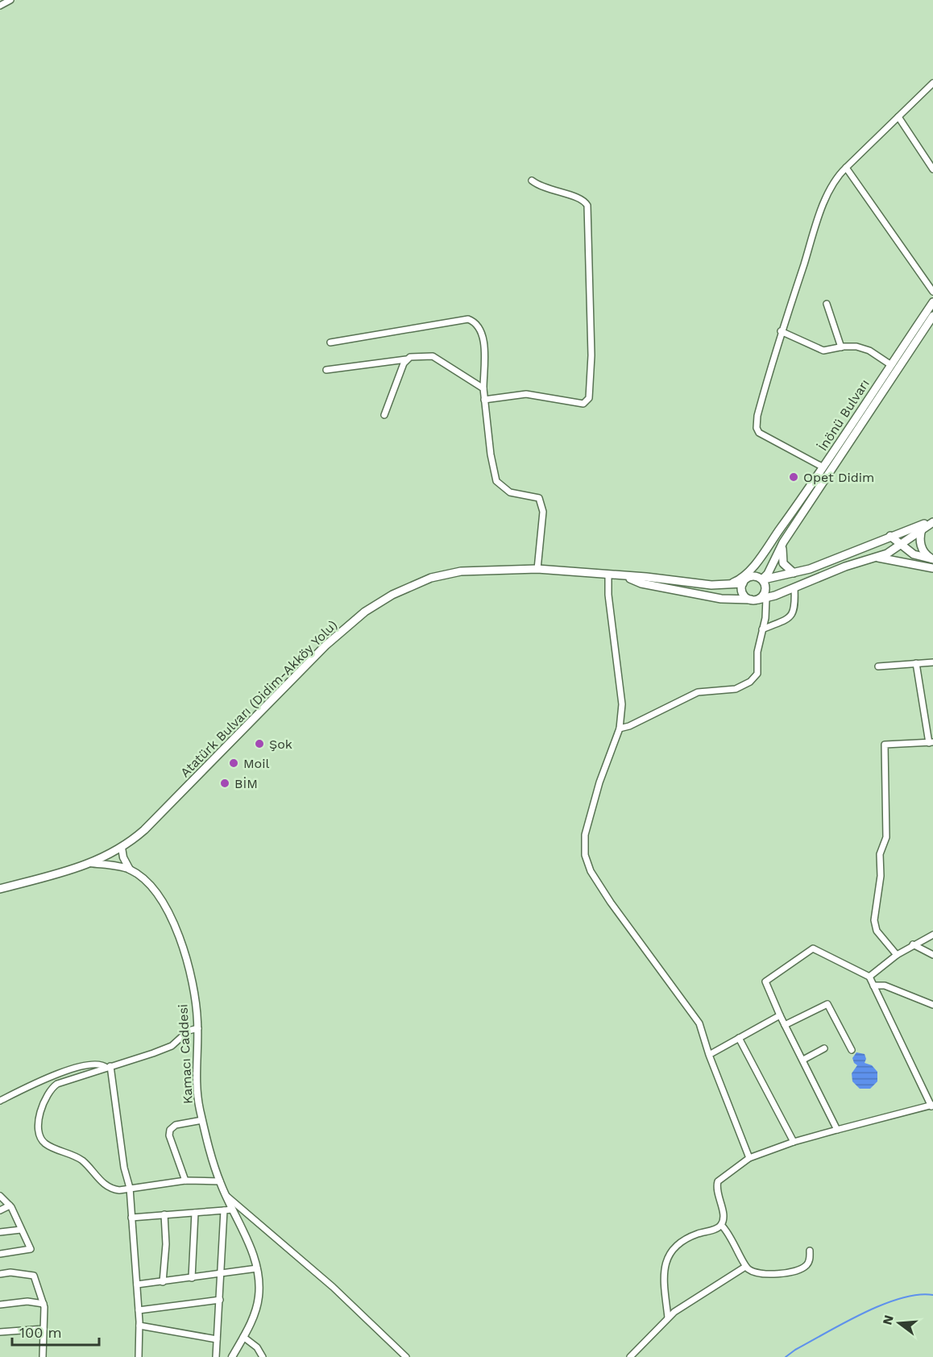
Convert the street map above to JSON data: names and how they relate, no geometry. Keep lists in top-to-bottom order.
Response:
{
  "streets": {
    "main road": ["İnönü Bulvarı", "Atatürk Bulvarı (Didim-Akköy Yolu)"],
    "street": ["Kamacı Caddesi"]
  },
  "crossings": [
    ["Atatürk Bulvarı (Didim-Akköy Yolu)", "Kamacı Caddesi"]
  ],
  "places": [
    "Opet Didim",
    "Şok",
    "Moil",
    "BİM"
  ],
  "scale_bar": "100 m",
  "north": "left"
}
